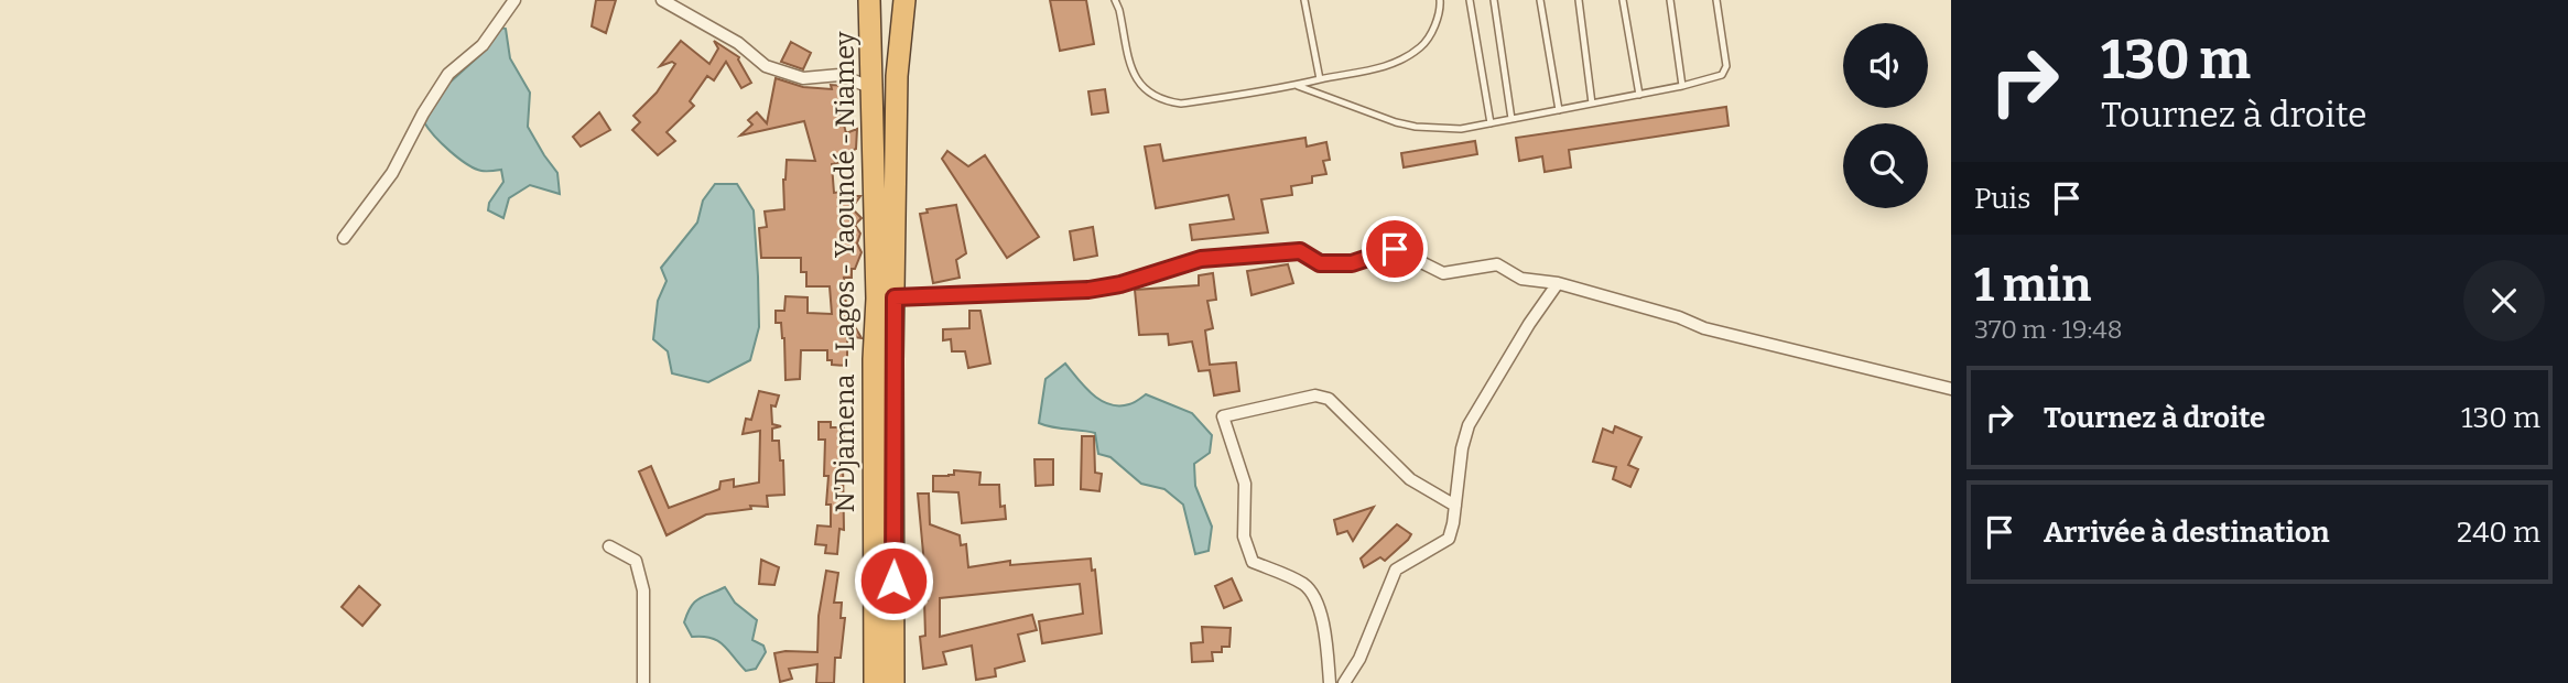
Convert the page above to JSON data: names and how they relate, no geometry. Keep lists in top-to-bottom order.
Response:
{
  "streets": {
    "highway": ["N'Djamena - Lagos - Yaoundé - Niamey"]
  },
  "page": {
    "turn": ["130 m", "Tournez à droite"],
    "then": "Puis",
    "heading": ["1 min", "370 m · 19:48"],
    "list": [
      {
        "name": "Tournez à droite",
        "value": "130 m"
      },
      {
        "name": "Arrivée à destination",
        "value": "240 m"
      }
    ]
  }
}
